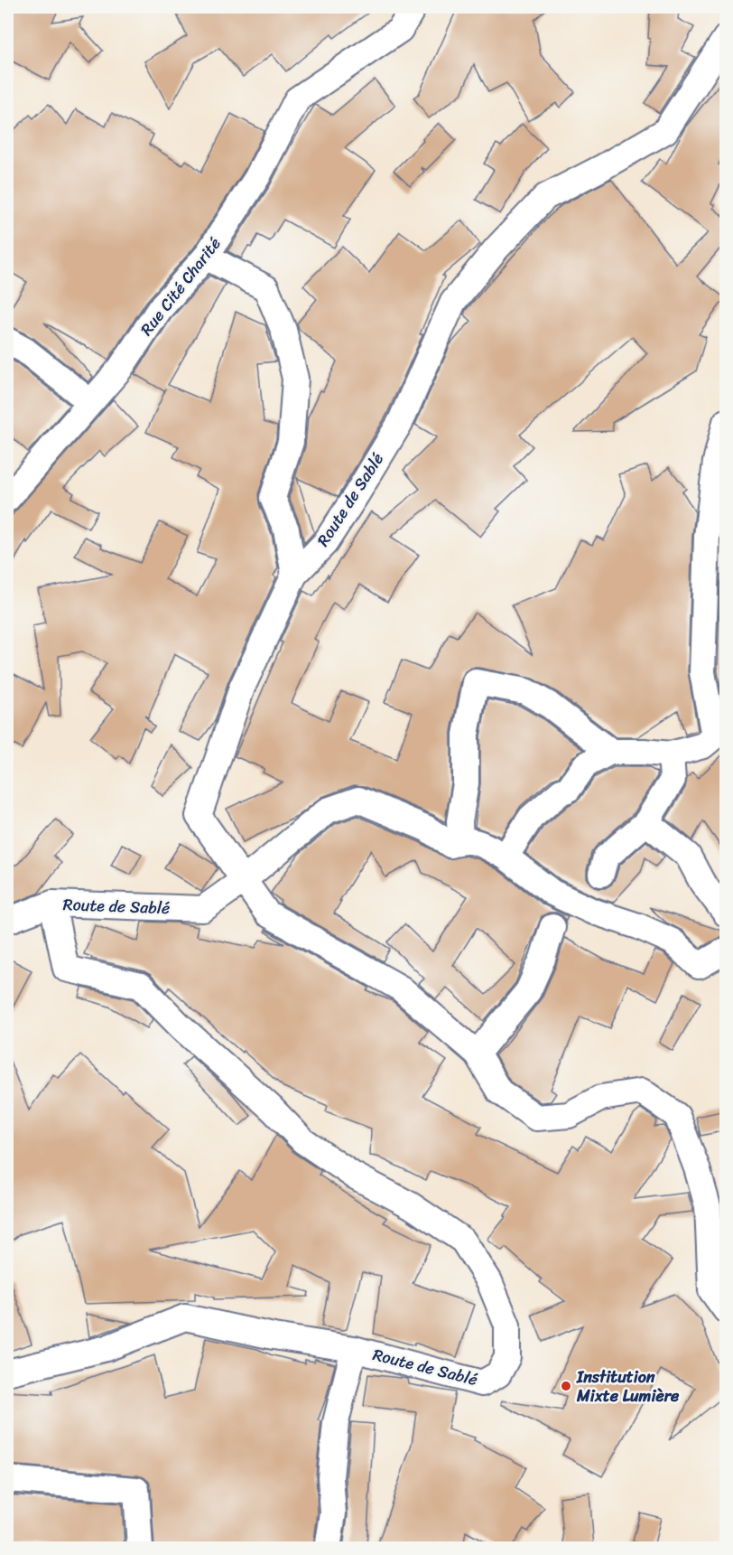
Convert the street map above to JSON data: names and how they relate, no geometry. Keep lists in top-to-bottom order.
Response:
{
  "streets": {
    "street": ["Rue Cité Charité", "Route de Sablé"]
  },
  "places": ["Institution Mixte Lumière"]
}
